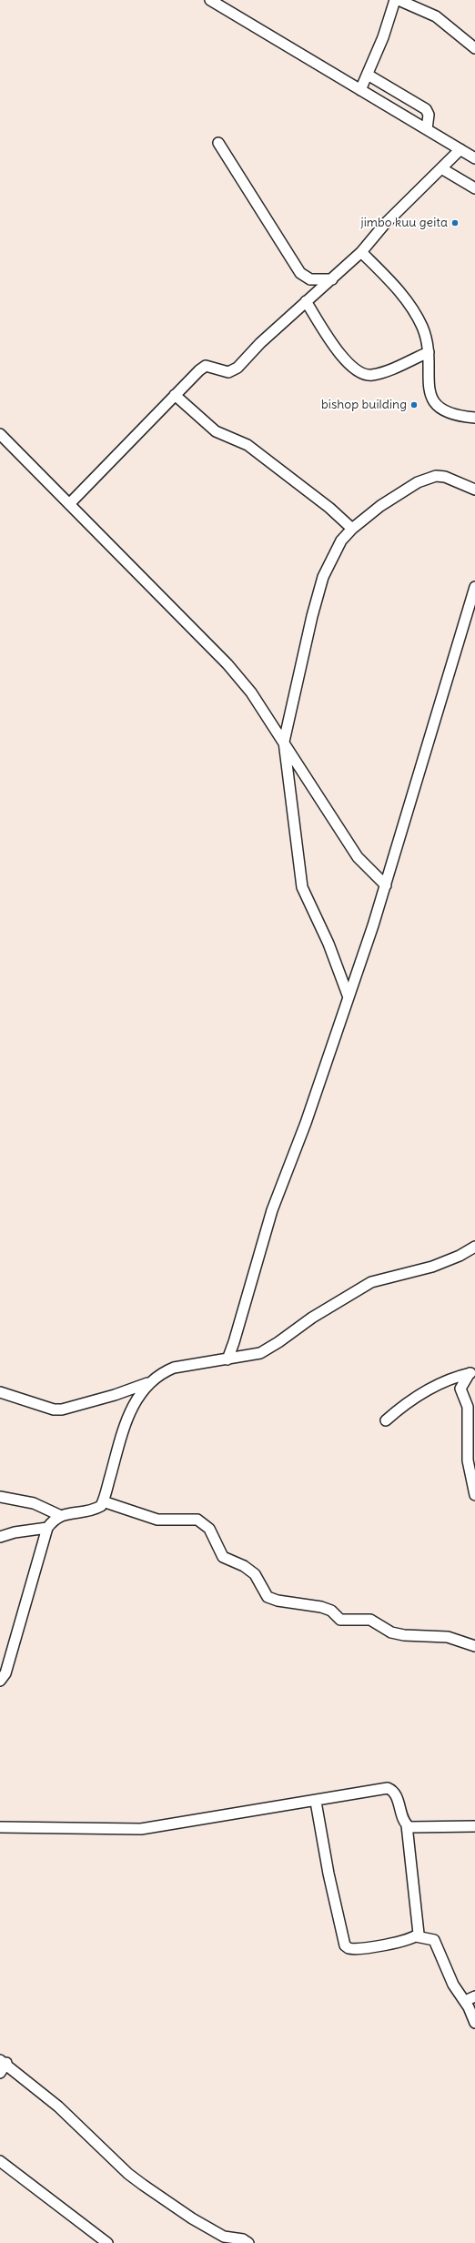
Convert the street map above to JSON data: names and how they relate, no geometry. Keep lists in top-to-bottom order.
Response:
{
  "places": ["jimbo kuu geita", "bishop building"]
}
